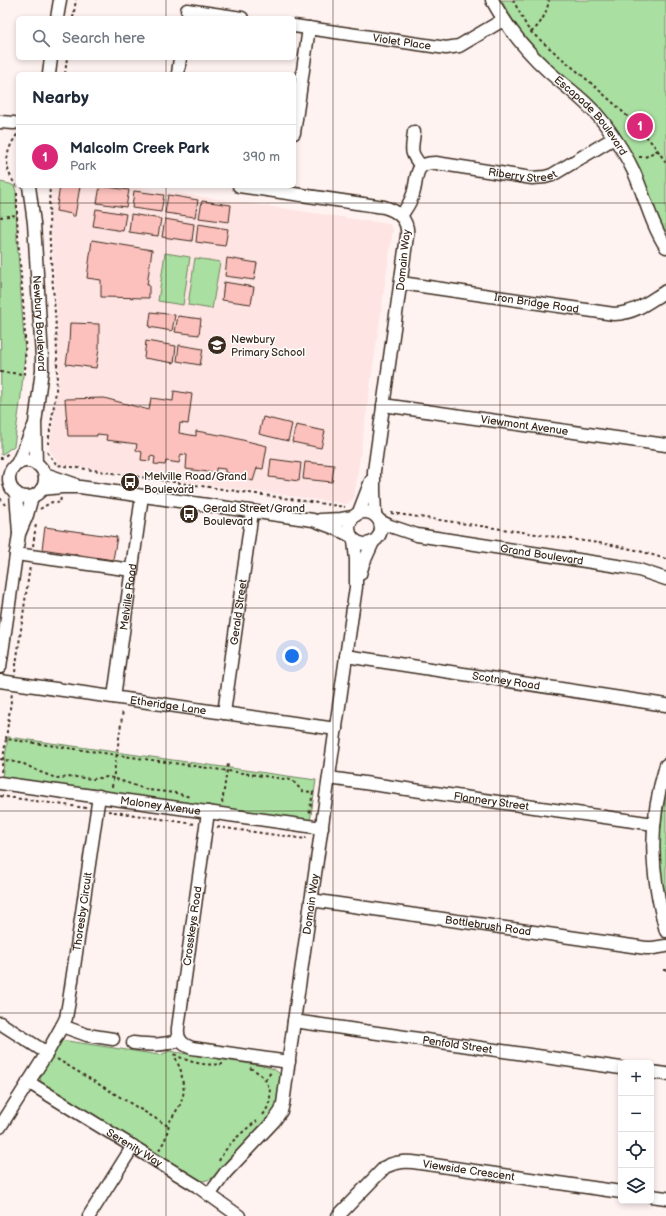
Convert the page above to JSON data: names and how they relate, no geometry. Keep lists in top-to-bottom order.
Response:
{
  "streets": {
    "street": [
      "Violet Place",
      "Escapade Boulevard",
      "Riberry Street",
      "Domain Way",
      "Iron Bridge Road",
      "Newbury Boulevard",
      "Viewmont Avenue",
      "Grand Boulevard",
      "Melville Road",
      "Gerald Street",
      "Scotney Road",
      "Etheridge Lane",
      "Flannery Street",
      "Maloney Avenue",
      "Thoresby Circuit",
      "Bottlebrush Road",
      "Crosskeys Road",
      "Penfold Street",
      "Serenity Way",
      "Viewside Crescent"
    ]
  },
  "crossings": [
    ["Violet Place", "Escapade Boulevard"],
    ["Escapade Boulevard", "Riberry Street"],
    ["Domain Way", "Iron Bridge Road"],
    ["Domain Way", "Viewmont Avenue"],
    ["Domain Way", "Grand Boulevard"],
    ["Domain Way", "Scotney Road"],
    ["Domain Way", "Etheridge Lane"],
    ["Domain Way", "Flannery Street"],
    ["Domain Way", "Maloney Avenue"],
    ["Domain Way", "Bottlebrush Road"],
    ["Domain Way", "Penfold Street"],
    ["Domain Way", "Serenity Way"],
    ["Melville Road", "Etheridge Lane"],
    ["Gerald Street", "Etheridge Lane"],
    ["Maloney Avenue", "Thoresby Circuit"],
    ["Maloney Avenue", "Crosskeys Road"],
    ["Thoresby Circuit", "Serenity Way"]
  ],
  "places": {
    "school or university": ["Newbury Primary School"],
    "bus stop": ["Melville Road/Grand Boulevard", "Gerald Street/Grand Boulevard"]
  },
  "page": {
    "search": "Search here",
    "heading": "Nearby",
    "pins": "1",
    "list": [
      {
        "mark": "1",
        "name": "Malcolm Creek Park",
        "note": "Park",
        "value": "390 m"
      }
    ],
    "map_buttons": ["+", "−"]
  }
}
